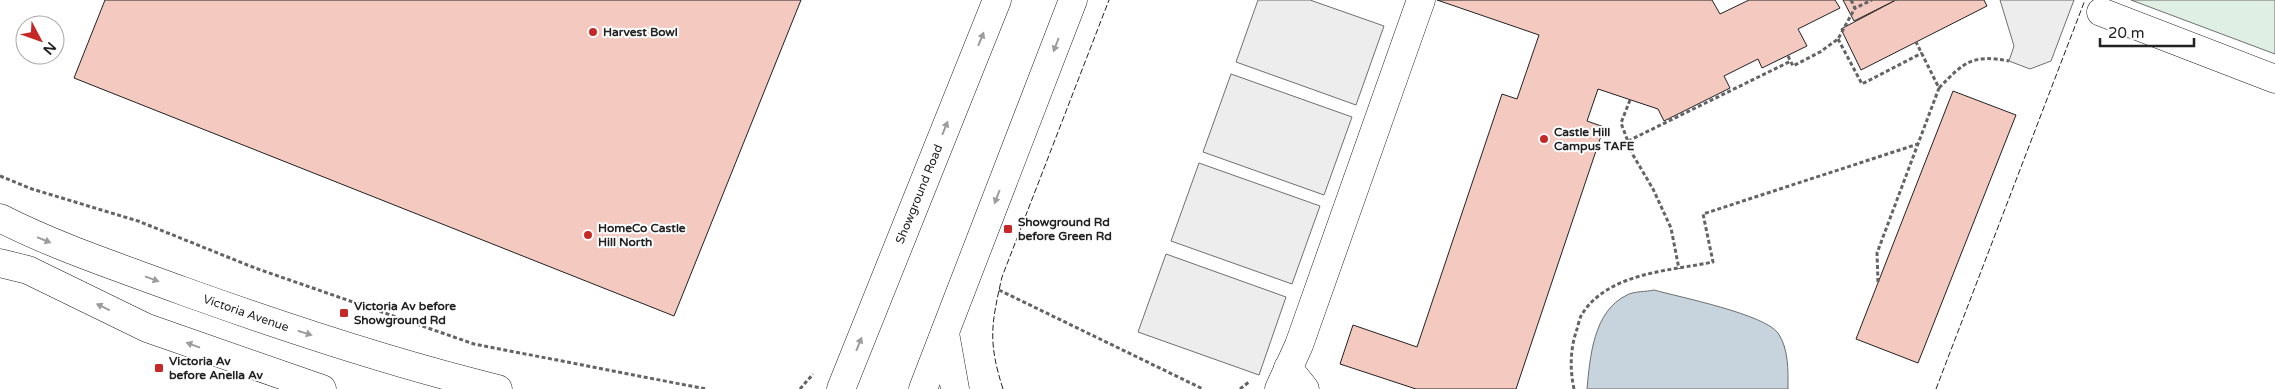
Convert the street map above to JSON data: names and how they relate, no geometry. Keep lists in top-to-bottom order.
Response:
{
  "streets": {
    "main road": ["Showground Road", "Victoria Avenue"]
  },
  "places": {
    "other": ["Harvest Bowl", "Castle Hill Campus TAFE", "HomeCo Castle Hill North"],
    "transit": ["Showground Rd before Green Rd", "Victoria Av before Showground Rd", "Victoria Av before Anella Av"]
  },
  "scale_bar": "20 m",
  "north": "bottom right"
}
